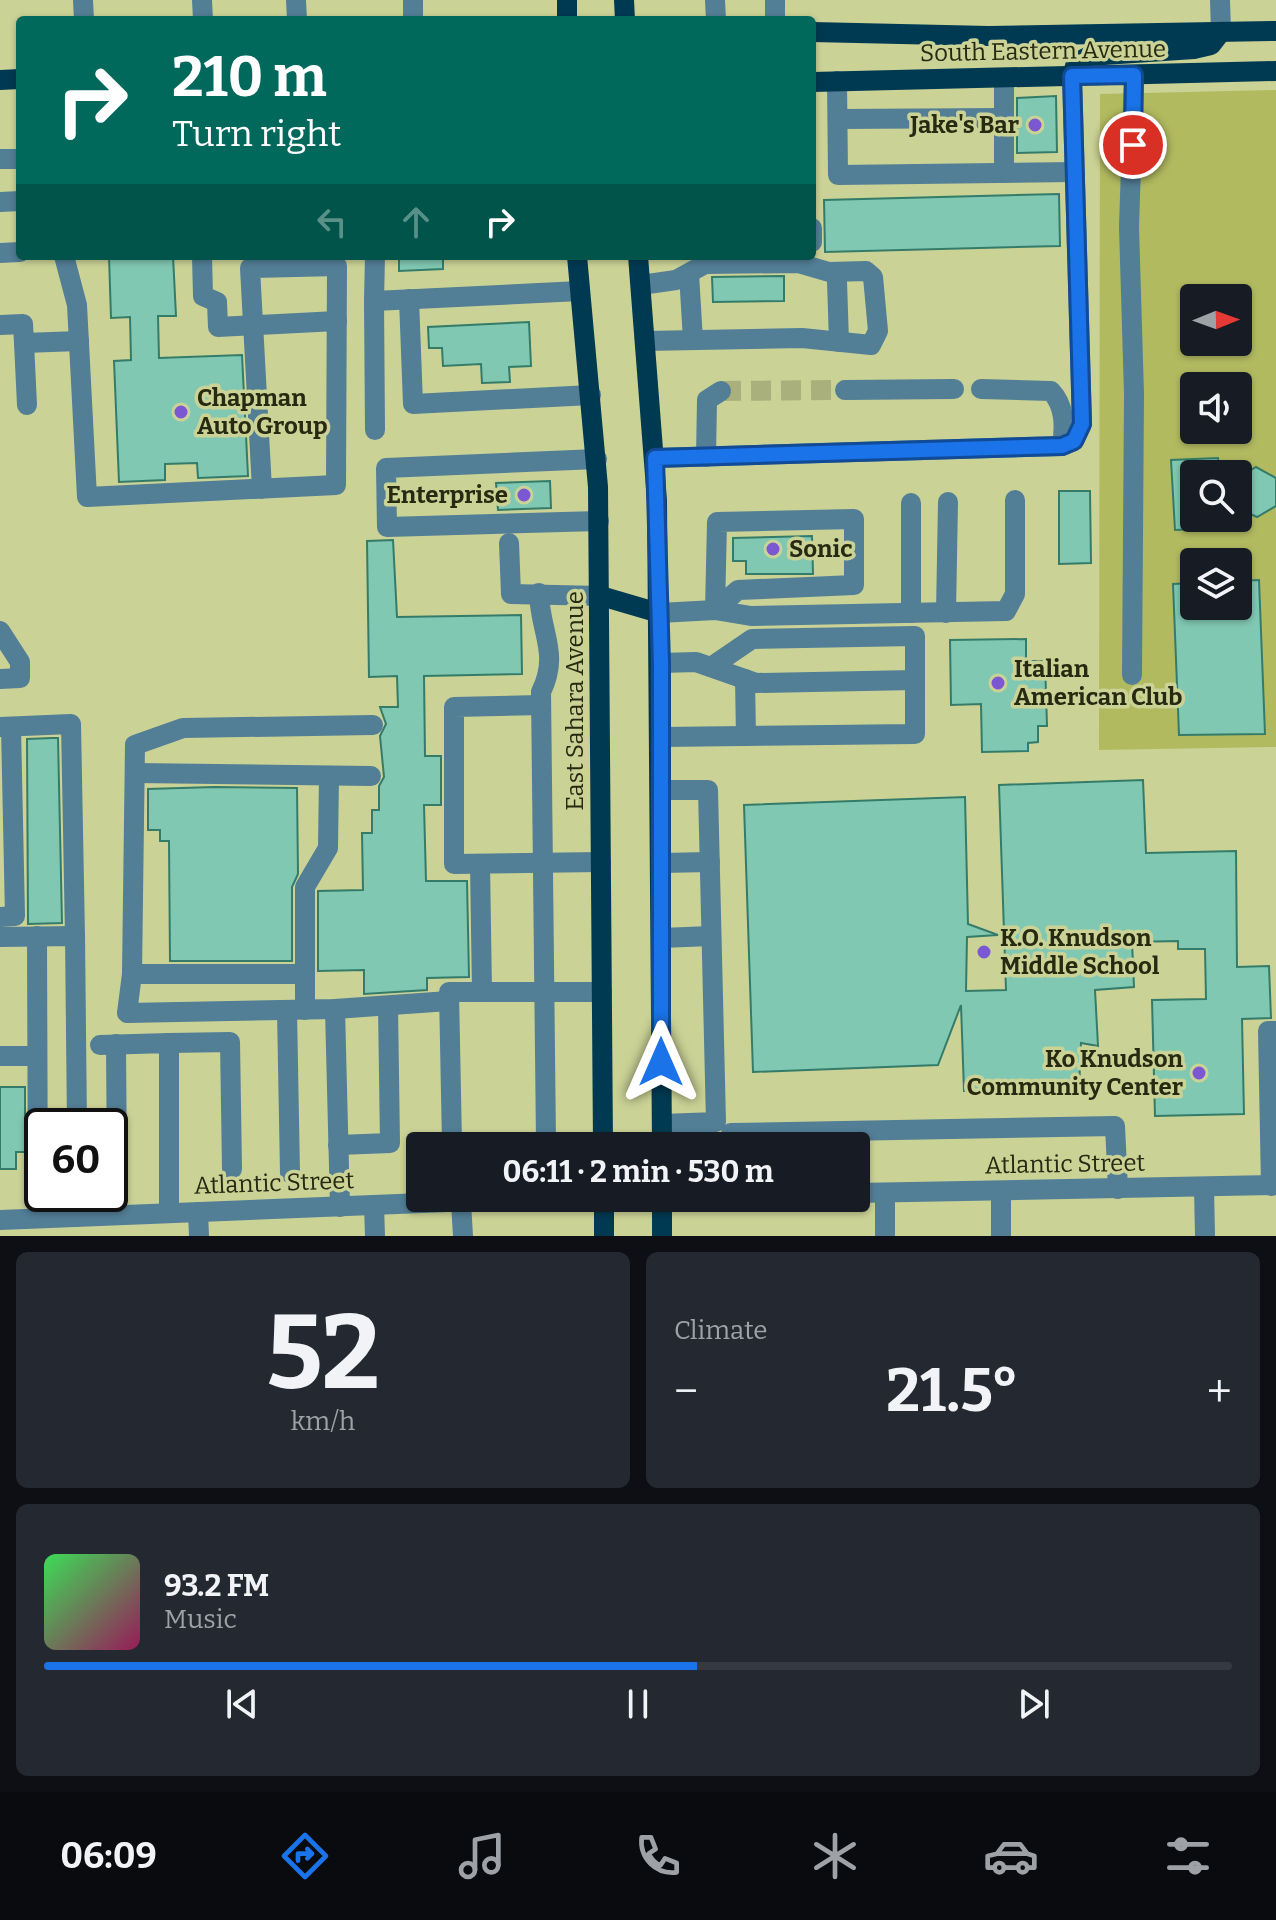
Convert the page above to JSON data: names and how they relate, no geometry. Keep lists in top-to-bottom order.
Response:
{
  "streets": {
    "main road": ["South Eastern Avenue", "East Sahara Avenue"],
    "street": ["Atlantic Street"]
  },
  "places": [
    "Jake's Bar",
    "Chapman Auto Group",
    "Enterprise",
    "Sonic",
    "Italian American Club",
    "K.O. Knudson Middle School",
    "Ko Knudson Community Center"
  ],
  "north": "right",
  "page": {
    "turn": ["210 m", "Turn right"],
    "limit": "60",
    "trip": "06:11 · 2 min · 530 m",
    "tile": [
      ["52", "km/h"],
      "Climate"
    ],
    "heat": ["−", "21.5°", "+"],
    "song": ["93.2 FM", "Music"],
    "tabs": "06:09"
  }
}
